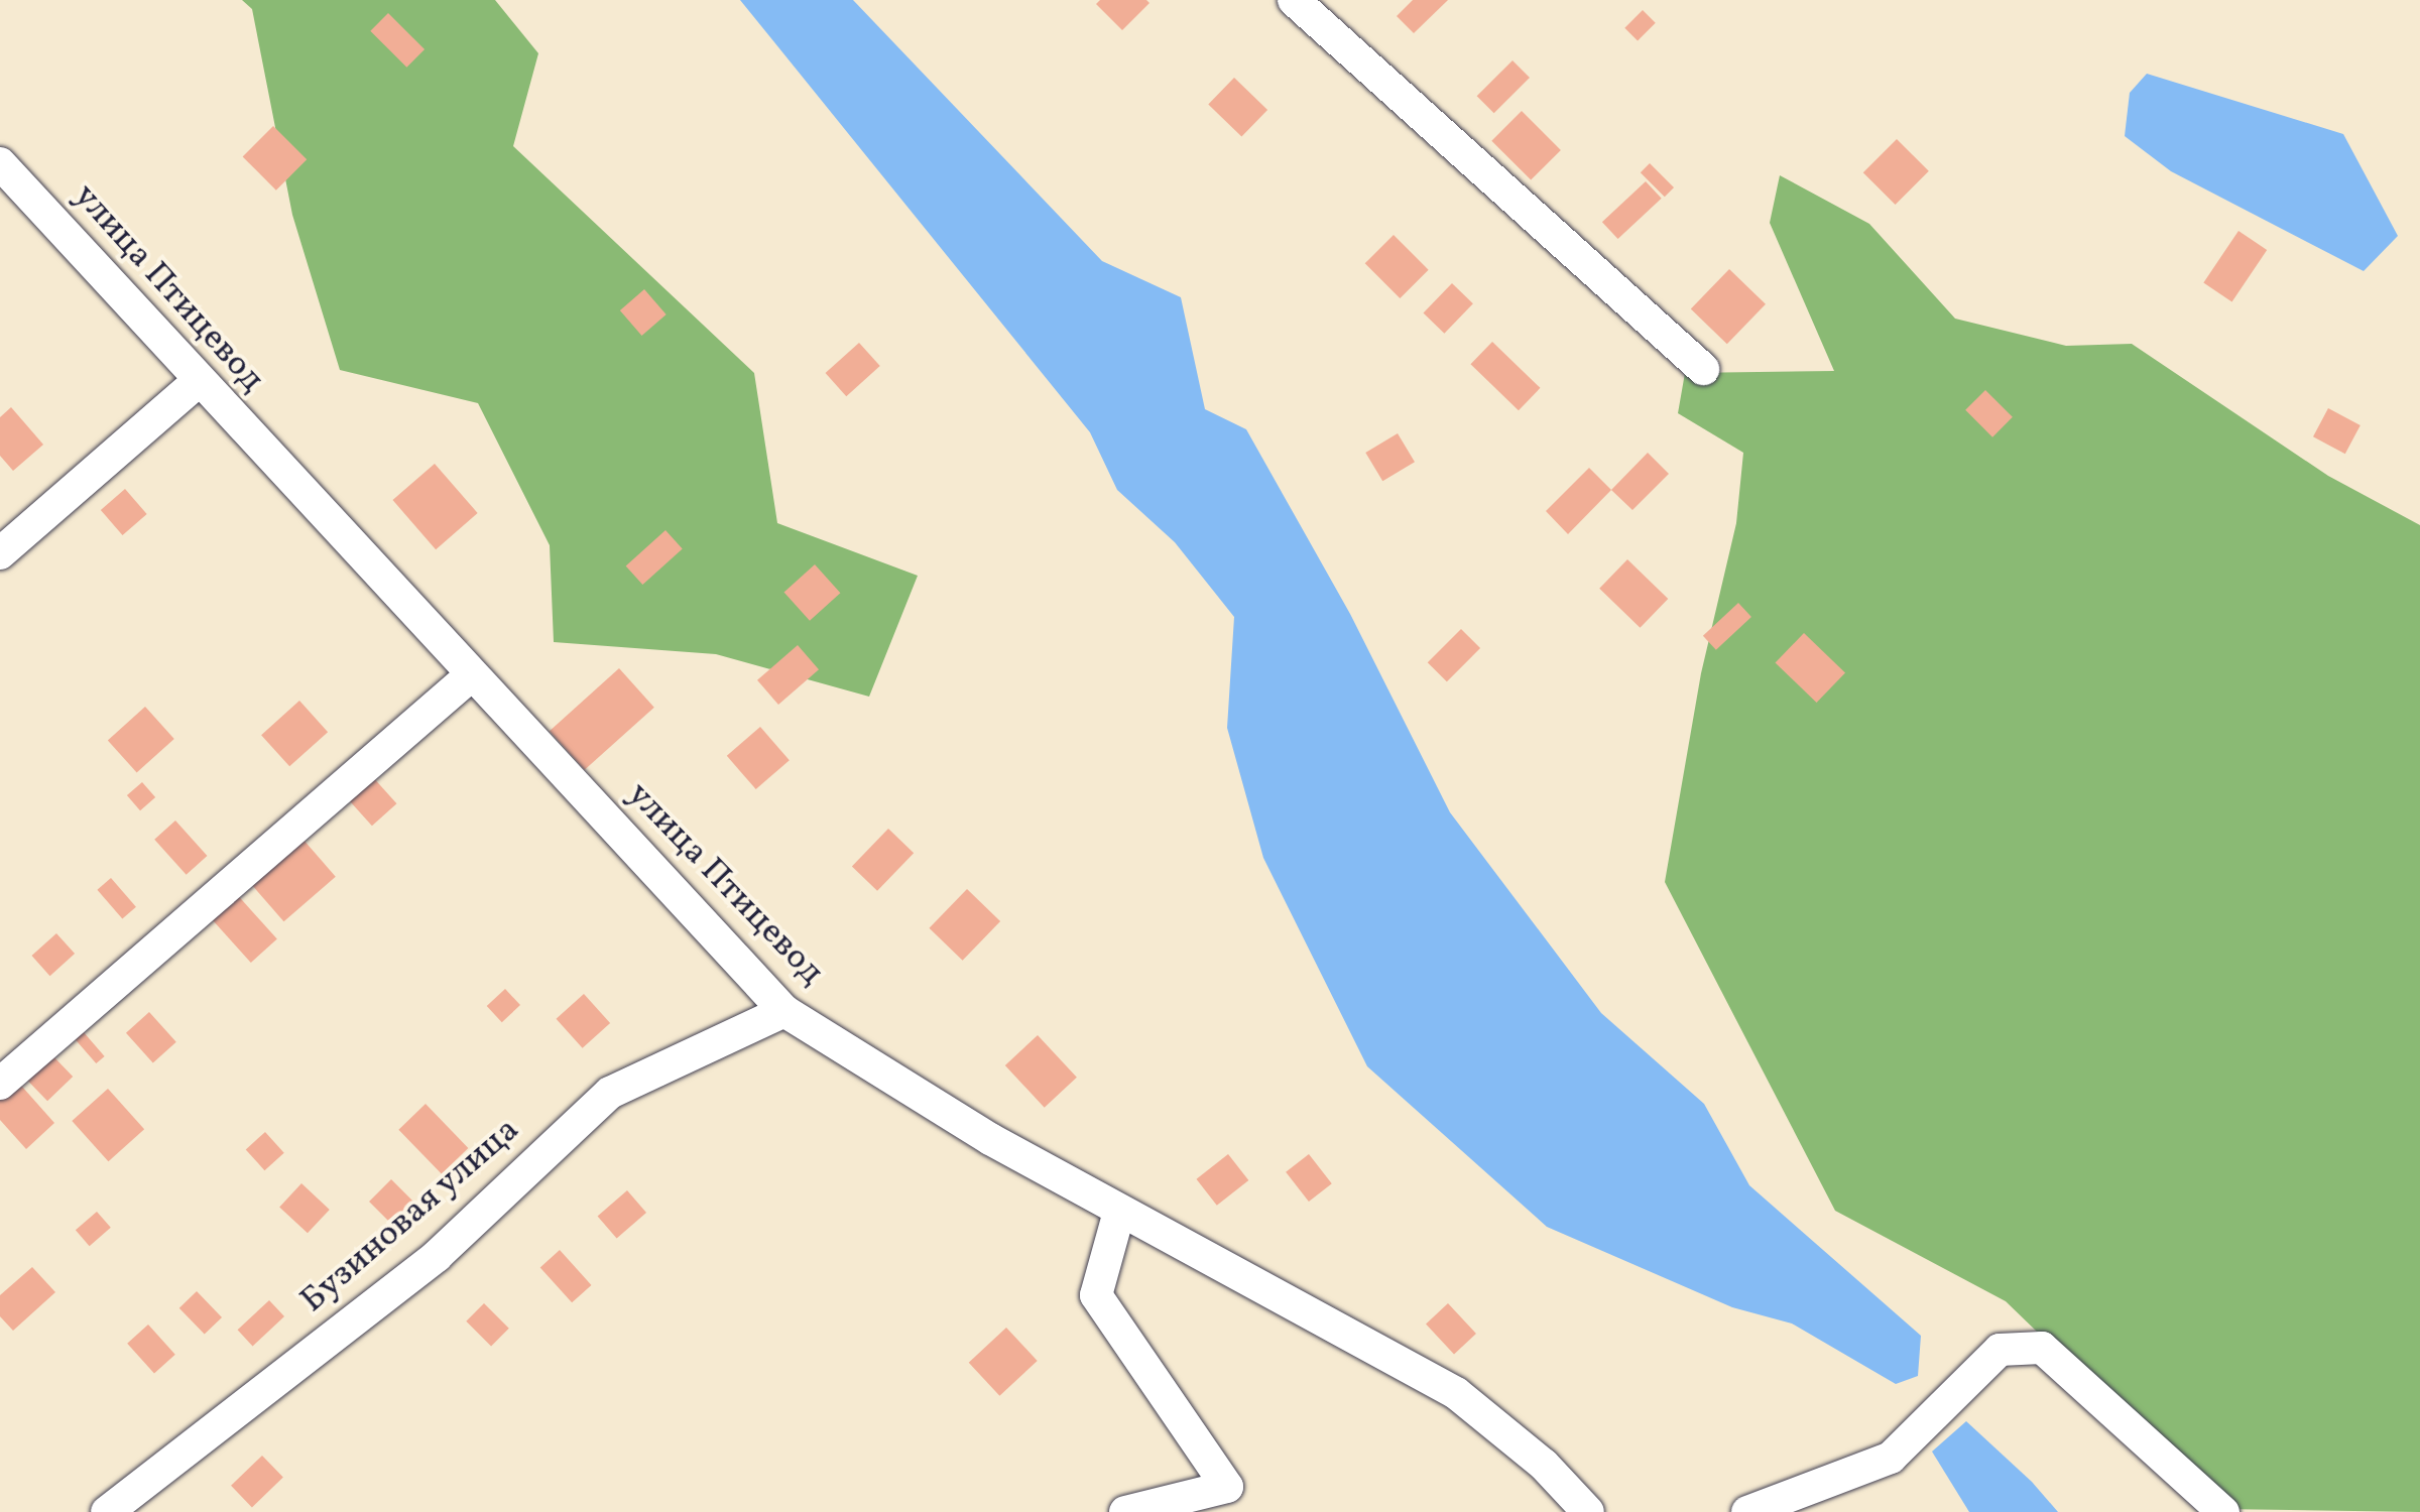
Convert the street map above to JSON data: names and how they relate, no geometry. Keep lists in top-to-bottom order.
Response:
{
  "streets": {
    "street": ["улица Птицевод", "Бузиновая улица"]
  },
  "crossings": [
    ["улица Птицевод", "Бузиновая улица"]
  ]
}
